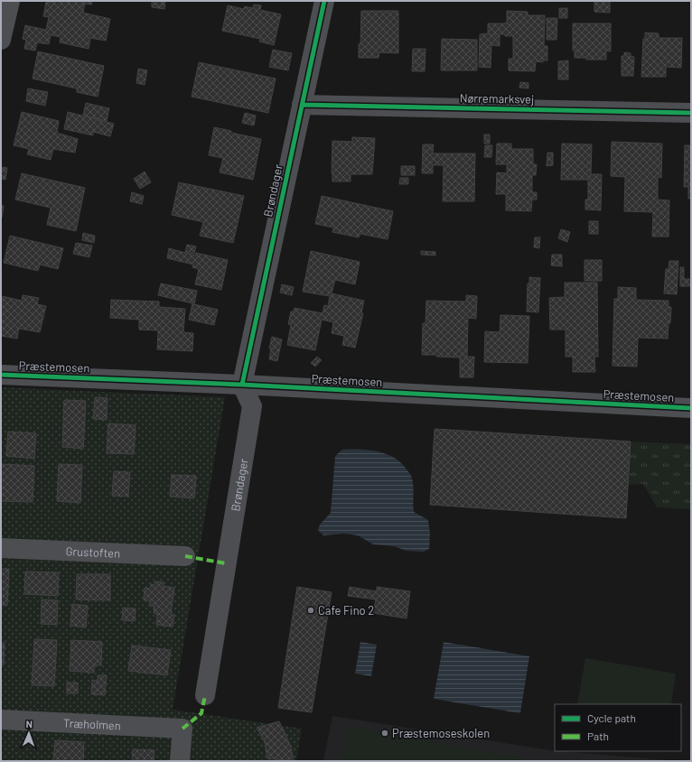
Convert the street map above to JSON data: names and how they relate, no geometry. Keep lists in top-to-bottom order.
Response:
{
  "streets": {
    "street": [
      "Nørremarksvej",
      "Brøndager",
      "Præstemosen",
      "Grustoften",
      "Træholmen"
    ]
  },
  "crossings": [
    ["Nørremarksvej", "Brøndager"],
    ["Brøndager", "Præstemosen"]
  ],
  "places": ["Cafe Fino 2", "Præstemoseskolen"],
  "legend": ["Cycle path", "Path"],
  "north": "top"
}
